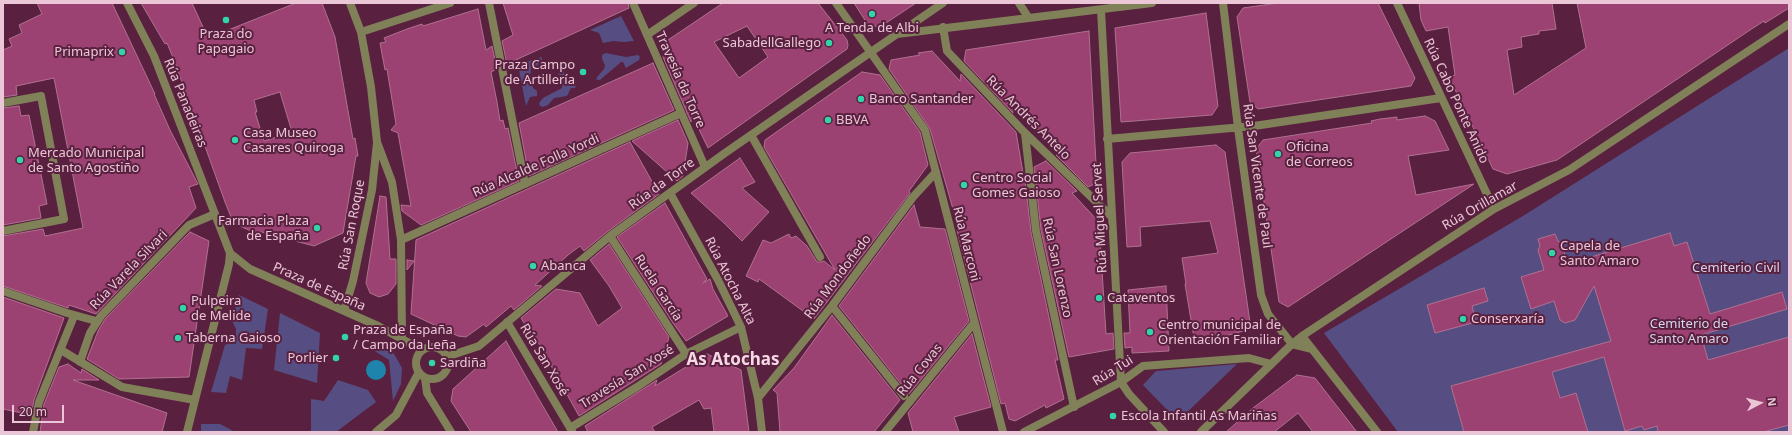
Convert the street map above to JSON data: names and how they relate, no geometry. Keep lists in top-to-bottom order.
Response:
{
  "streets": {
    "street": [
      "Travesía da Torre",
      "Rúa Cabo Ponte Anido",
      "Rúa Panadeiras",
      "Rúa Andrés Antelo",
      "Rúa Alcalde Folla Yordi",
      "Rúa San Vicente de Paul",
      "Rúa da Torre",
      "Rúa Orillamar",
      "Rúa Miguel Servet",
      "Rúa San Roque",
      "Rúa Marconi",
      "Rúa San Lorenzo",
      "Rúa Varela Silvari",
      "Rúa Mondoñedo",
      "Rúa Atocha Alta",
      "Praza de España",
      "Ruela García",
      "Rúa San Xosé",
      "Rúa Covas",
      "Rúa Tui",
      "Travesía San Xosé"
    ]
  },
  "crossings": [
    ["Travesía da Torre", "Rúa Alcalde Folla Yordi"],
    ["Travesía da Torre", "Rúa da Torre"],
    ["Rúa Cabo Ponte Anido", "Rúa Orillamar"],
    ["Rúa Panadeiras", "Rúa Varela Silvari"],
    ["Rúa Andrés Antelo", "Rúa da Torre"],
    ["Rúa Andrés Antelo", "Rúa Miguel Servet"],
    ["Rúa Andrés Antelo", "Rúa San Lorenzo"],
    ["Rúa Alcalde Folla Yordi", "Rúa San Roque"],
    ["Rúa San Vicente de Paul", "Rúa Orillamar"],
    ["Rúa da Torre", "Rúa Miguel Servet"],
    ["Rúa da Torre", "Rúa Marconi"],
    ["Rúa da Torre", "Rúa Atocha Alta"],
    ["Rúa da Torre", "Praza de España"],
    ["Rúa da Torre", "Ruela García"],
    ["Rúa da Torre", "Rúa San Xosé"],
    ["Rúa Orillamar", "Rúa Tui"],
    ["Rúa Miguel Servet", "Rúa Tui"],
    ["Rúa San Roque", "Praza de España"],
    ["Rúa Marconi", "Rúa Mondoñedo"],
    ["Rúa Marconi", "Rúa Covas"],
    ["Rúa San Lorenzo", "Rúa Tui"],
    ["Rúa Mondoñedo", "Rúa Atocha Alta"],
    ["Rúa Mondoñedo", "Rúa Covas"],
    ["Rúa Atocha Alta", "Travesía San Xosé"],
    ["Ruela García", "Travesía San Xosé"],
    ["Rúa San Xosé", "Travesía San Xosé"]
  ],
  "districts": ["As Atochas"],
  "parks": ["Cemiterio Civil", "Cemiterio de Santo Amaro"],
  "places": [
    "A Tenda de Albi",
    "Praza do Papagaio",
    "SabadellGallego",
    "Primaprix",
    "Praza Campo de Artillería",
    "Banco Santander",
    "BBVA",
    "Casa Museo Casares Quiroga",
    "Oficina de Correos",
    "Mercado Municipal de Santo Agostiño",
    "Centro Social Gomes Gaioso",
    "Farmacia Plaza de España",
    "Capela de Santo Amaro",
    "Abanca",
    "Cataventos",
    "Pulpeira de Melide",
    "Conserxaría",
    "Centro municipal de Orientación Familiar",
    "Praza de España / Campo da Leña",
    "Taberna Gaioso",
    "Porlier",
    "Sardiña",
    "Escola Infantil As Mariñas"
  ],
  "scale_bar": "20 m",
  "north": "right"
}
